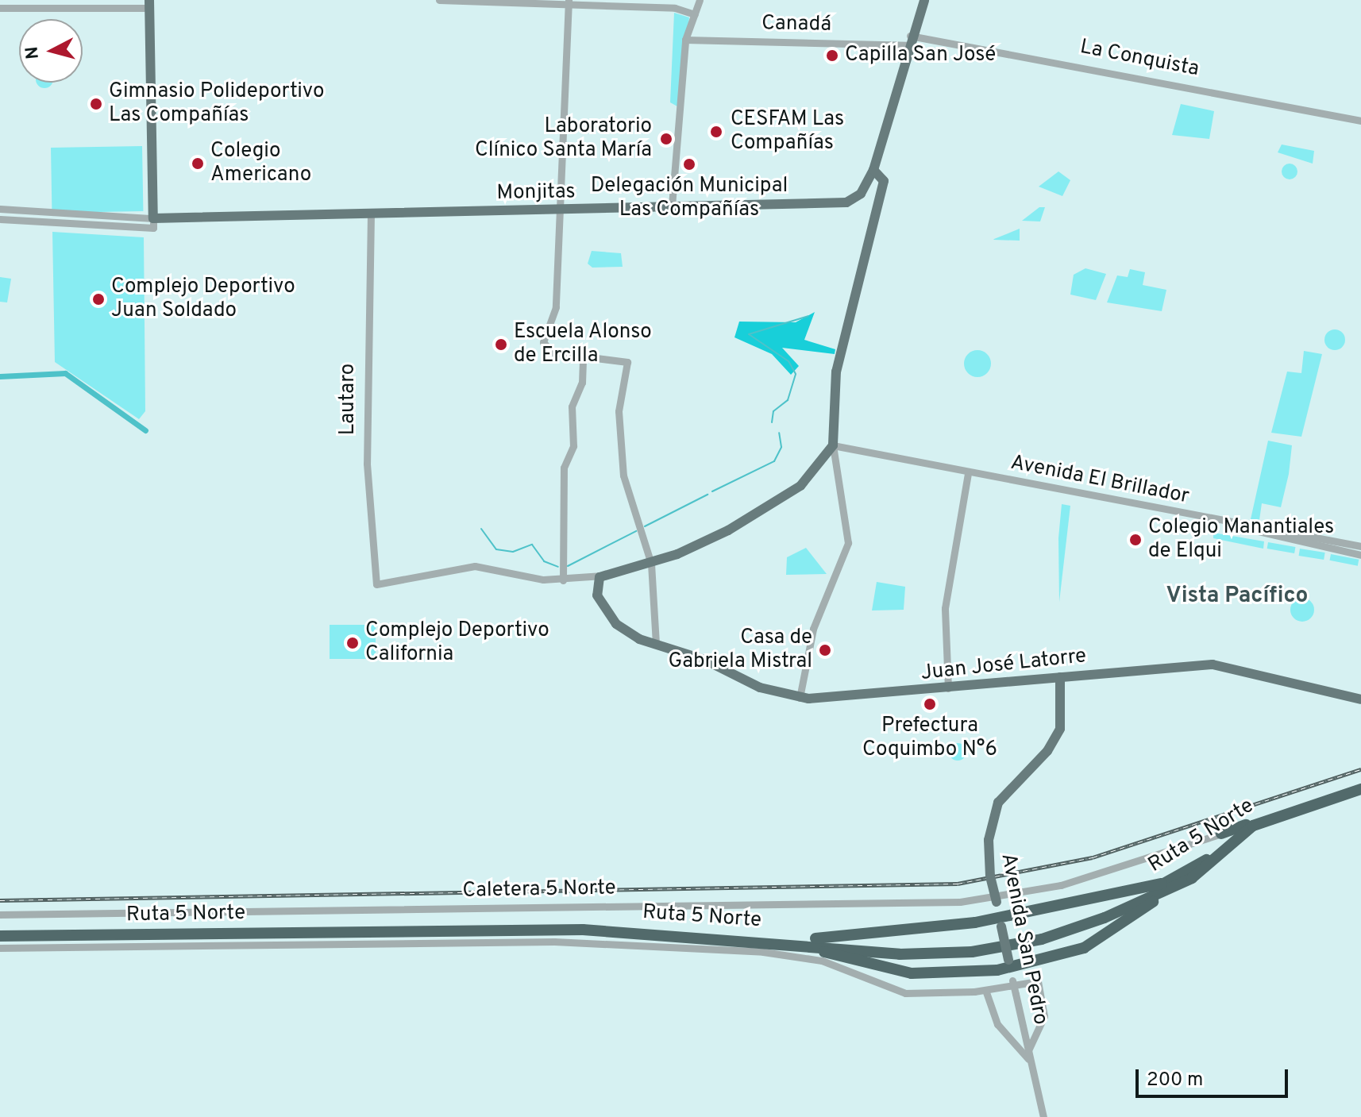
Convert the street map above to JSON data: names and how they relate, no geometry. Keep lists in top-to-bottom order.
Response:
{
  "streets": {
    "highway": ["Ruta 5 Norte"],
    "main road": ["Monjitas", "Juan José Latorre", "Avenida San Pedro"],
    "street": [
      "Canadá",
      "La Conquista",
      "Lautaro",
      "Avenida El Brillador",
      "Caletera 5 Norte"
    ]
  },
  "crossings": [
    ["Canadá", "La Conquista"],
    ["Canadá", "Monjitas"],
    ["La Conquista", "Monjitas"],
    ["Monjitas", "Lautaro"],
    ["Juan José Latorre", "Avenida San Pedro"]
  ],
  "districts": ["Vista Pacífico"],
  "places": [
    "Capilla San José",
    "Gimnasio Polideportivo Las Compañías",
    "CESFAM Las Compañías",
    "Laboratorio Clínico Santa María",
    "Colegio Americano",
    "Delegación Municipal Las Compañías",
    "Complejo Deportivo Juan Soldado",
    "Escuela Alonso de Ercilla",
    "Colegio Manantiales de Elqui",
    "Complejo Deportivo California",
    "Casa de Gabriela Mistral",
    "Prefectura Coquimbo N°6"
  ],
  "scale_bar": "200 m",
  "north": "left"
}
